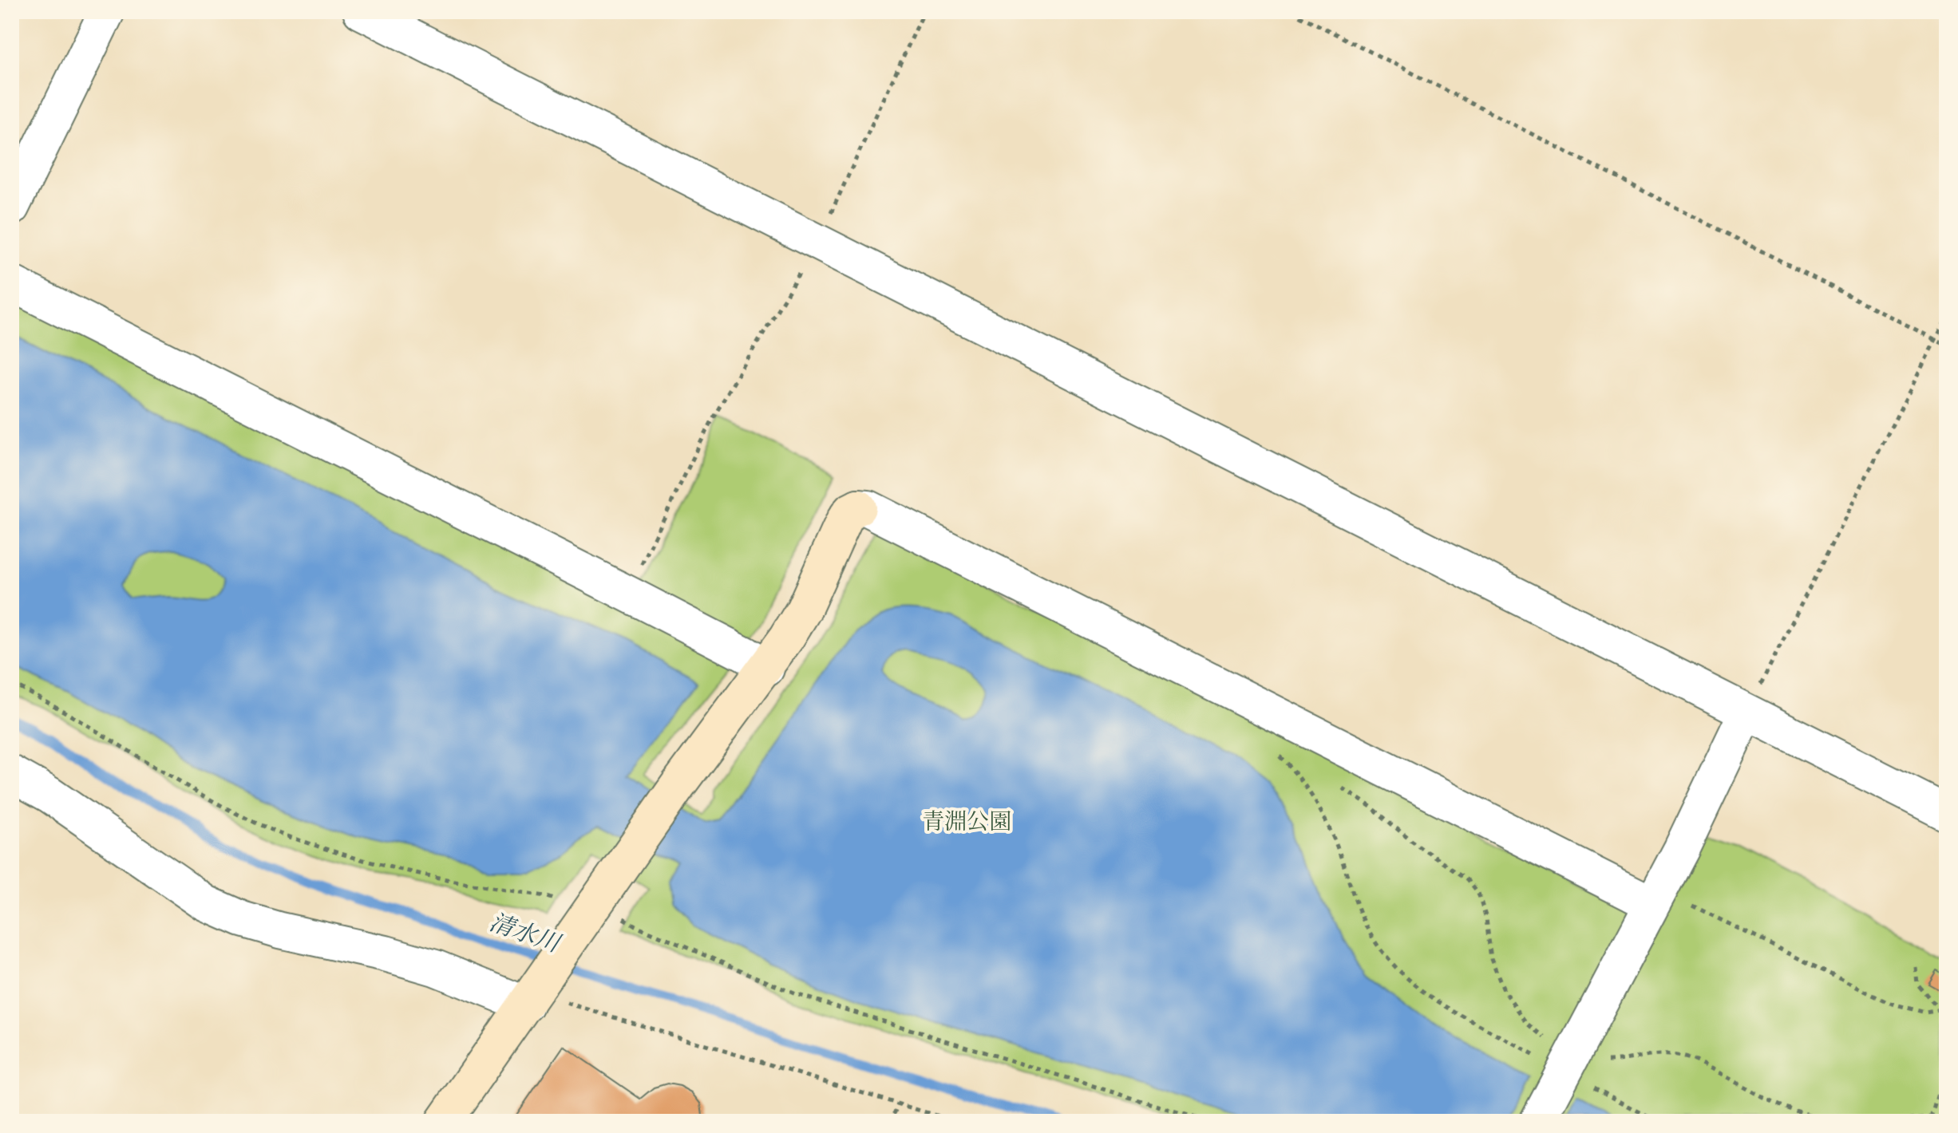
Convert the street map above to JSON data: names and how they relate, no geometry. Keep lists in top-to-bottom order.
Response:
{
  "water": ["清水川"],
  "parks": ["青淵公園"]
}
